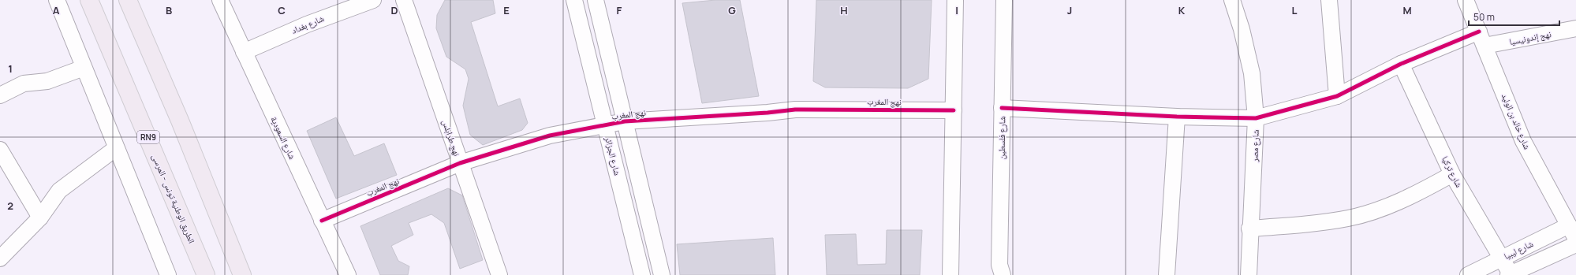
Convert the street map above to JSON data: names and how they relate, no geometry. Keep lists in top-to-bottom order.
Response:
{
  "streets": {
    "highway": ["RN9", "الطريق الوطنية تونس - المرسى"],
    "street": [
      "شارع بغداد",
      "نهج إندونيسيا",
      "نهج المغرب",
      "شارع خالد بن الوليد",
      "شارع السعودية",
      "نهج طرابلس",
      "شارع فلسطين",
      "شارع مصر",
      "شارع الجزائر",
      "شارع تركيا",
      "شارع ليبيا"
    ]
  },
  "crossings": [
    ["شارع بغداد", "شارع السعودية"],
    ["نهج إندونيسيا", "شارع خالد بن الوليد"],
    ["نهج المغرب", "شارع السعودية"],
    ["نهج المغرب", "نهج طرابلس"],
    ["نهج المغرب", "شارع الجزائر"],
    ["شارع خالد بن الوليد", "شارع ليبيا"],
    ["شارع تركيا", "شارع ليبيا"]
  ],
  "scale_bar": "50 m",
  "grid": {
    "columns": [
      "A",
      "B",
      "C",
      "D",
      "E",
      "F",
      "G",
      "H",
      "I",
      "J",
      "K",
      "L",
      "M"
    ],
    "rows": ["1", "2"]
  }
}
